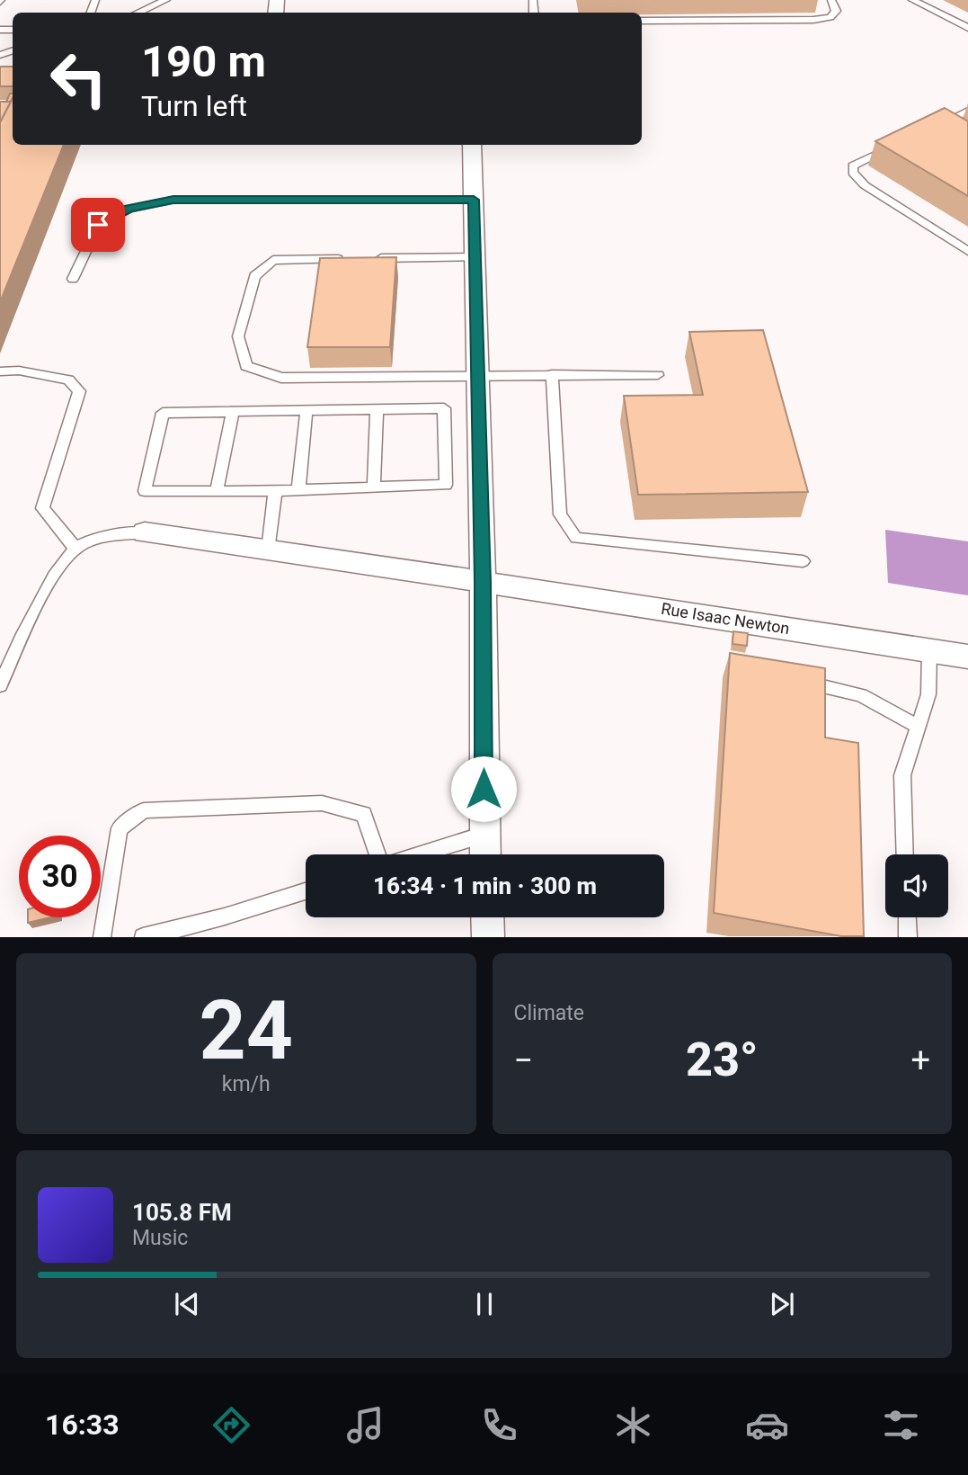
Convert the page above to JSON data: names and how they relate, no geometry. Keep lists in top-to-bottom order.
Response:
{
  "streets": {
    "street": ["Rue Isaac Newton"]
  },
  "page": {
    "turn": ["190 m", "Turn left"],
    "limit": "30",
    "trip": "16:34 · 1 min · 300 m",
    "tile": [
      ["24", "km/h"],
      "Climate"
    ],
    "heat": ["−", "23°", "+"],
    "song": ["105.8 FM", "Music"],
    "tabs": "16:33"
  }
}
